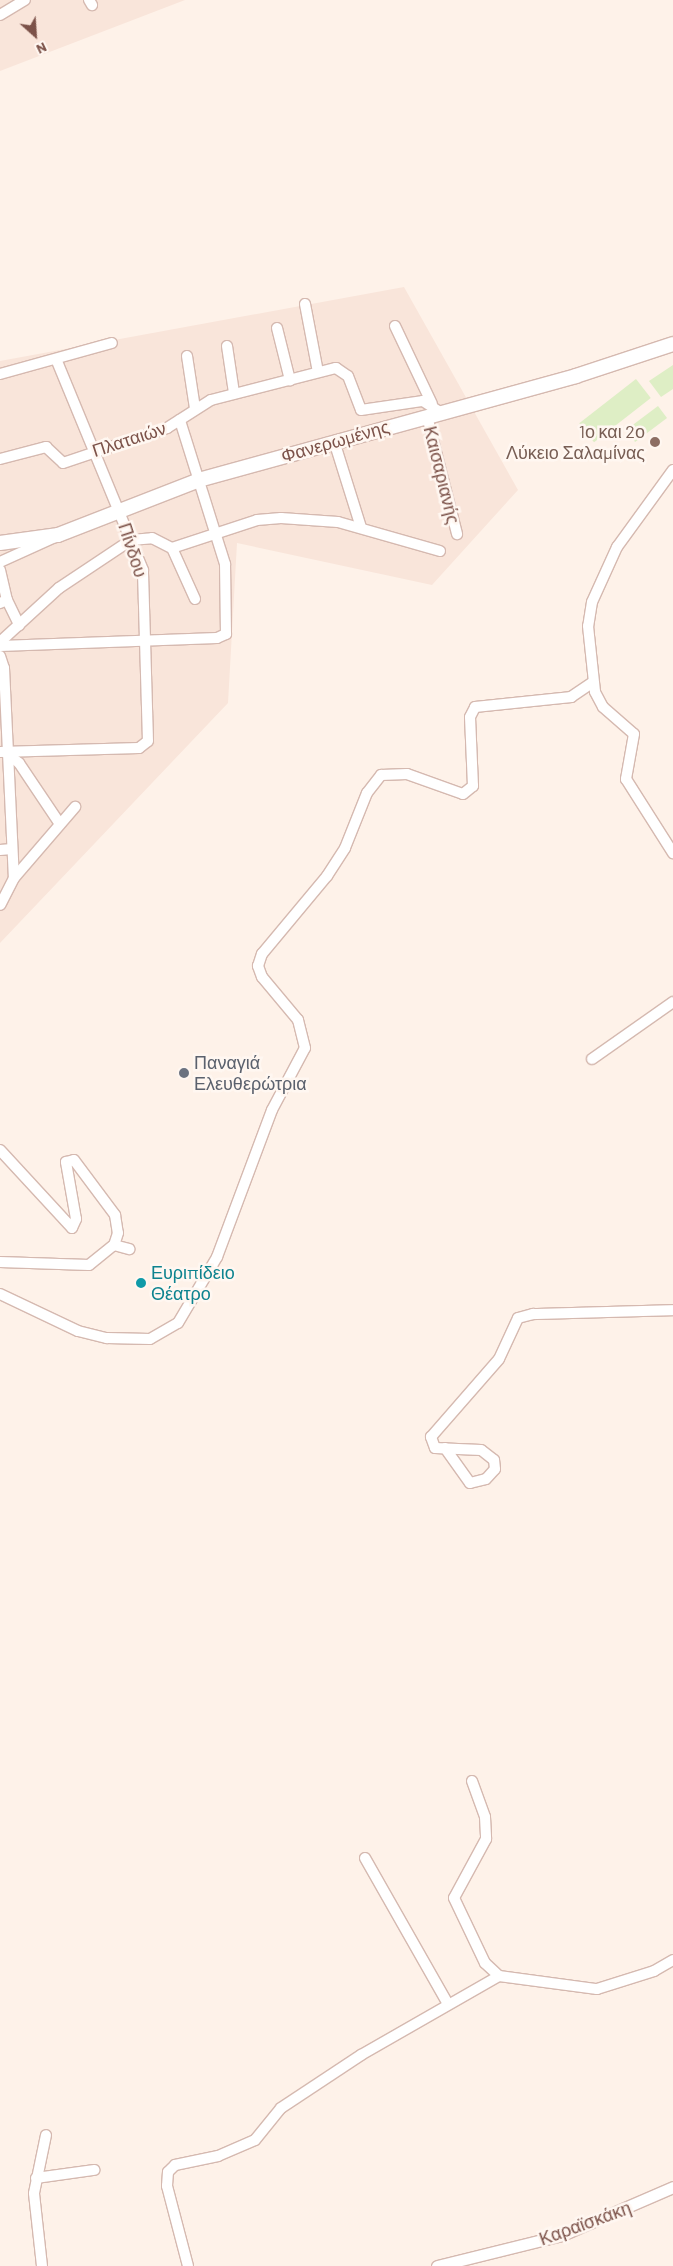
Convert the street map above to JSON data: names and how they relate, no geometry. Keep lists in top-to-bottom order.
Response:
{
  "streets": {
    "main road": ["Φανερωμένης"],
    "street": [
      "Πλαταιών",
      "Καισαριανής",
      "Πίνδου",
      "Καραϊσκάκη"
    ]
  },
  "crossings": [
    ["Πλαταιών", "Φανερωμένης"],
    ["Πλαταιών", "Καισαριανής"],
    ["Πλαταιών", "Πίνδου"],
    ["Φανερωμένης", "Καισαριανής"],
    ["Φανερωμένης", "Πίνδου"]
  ],
  "places": ["1ο και 2ο Λύκειο Σαλαμίνας", "Παναγιά Ελευθερώτρια", "Ευριπίδειο Θέατρο"],
  "north": "bottom right"
}
